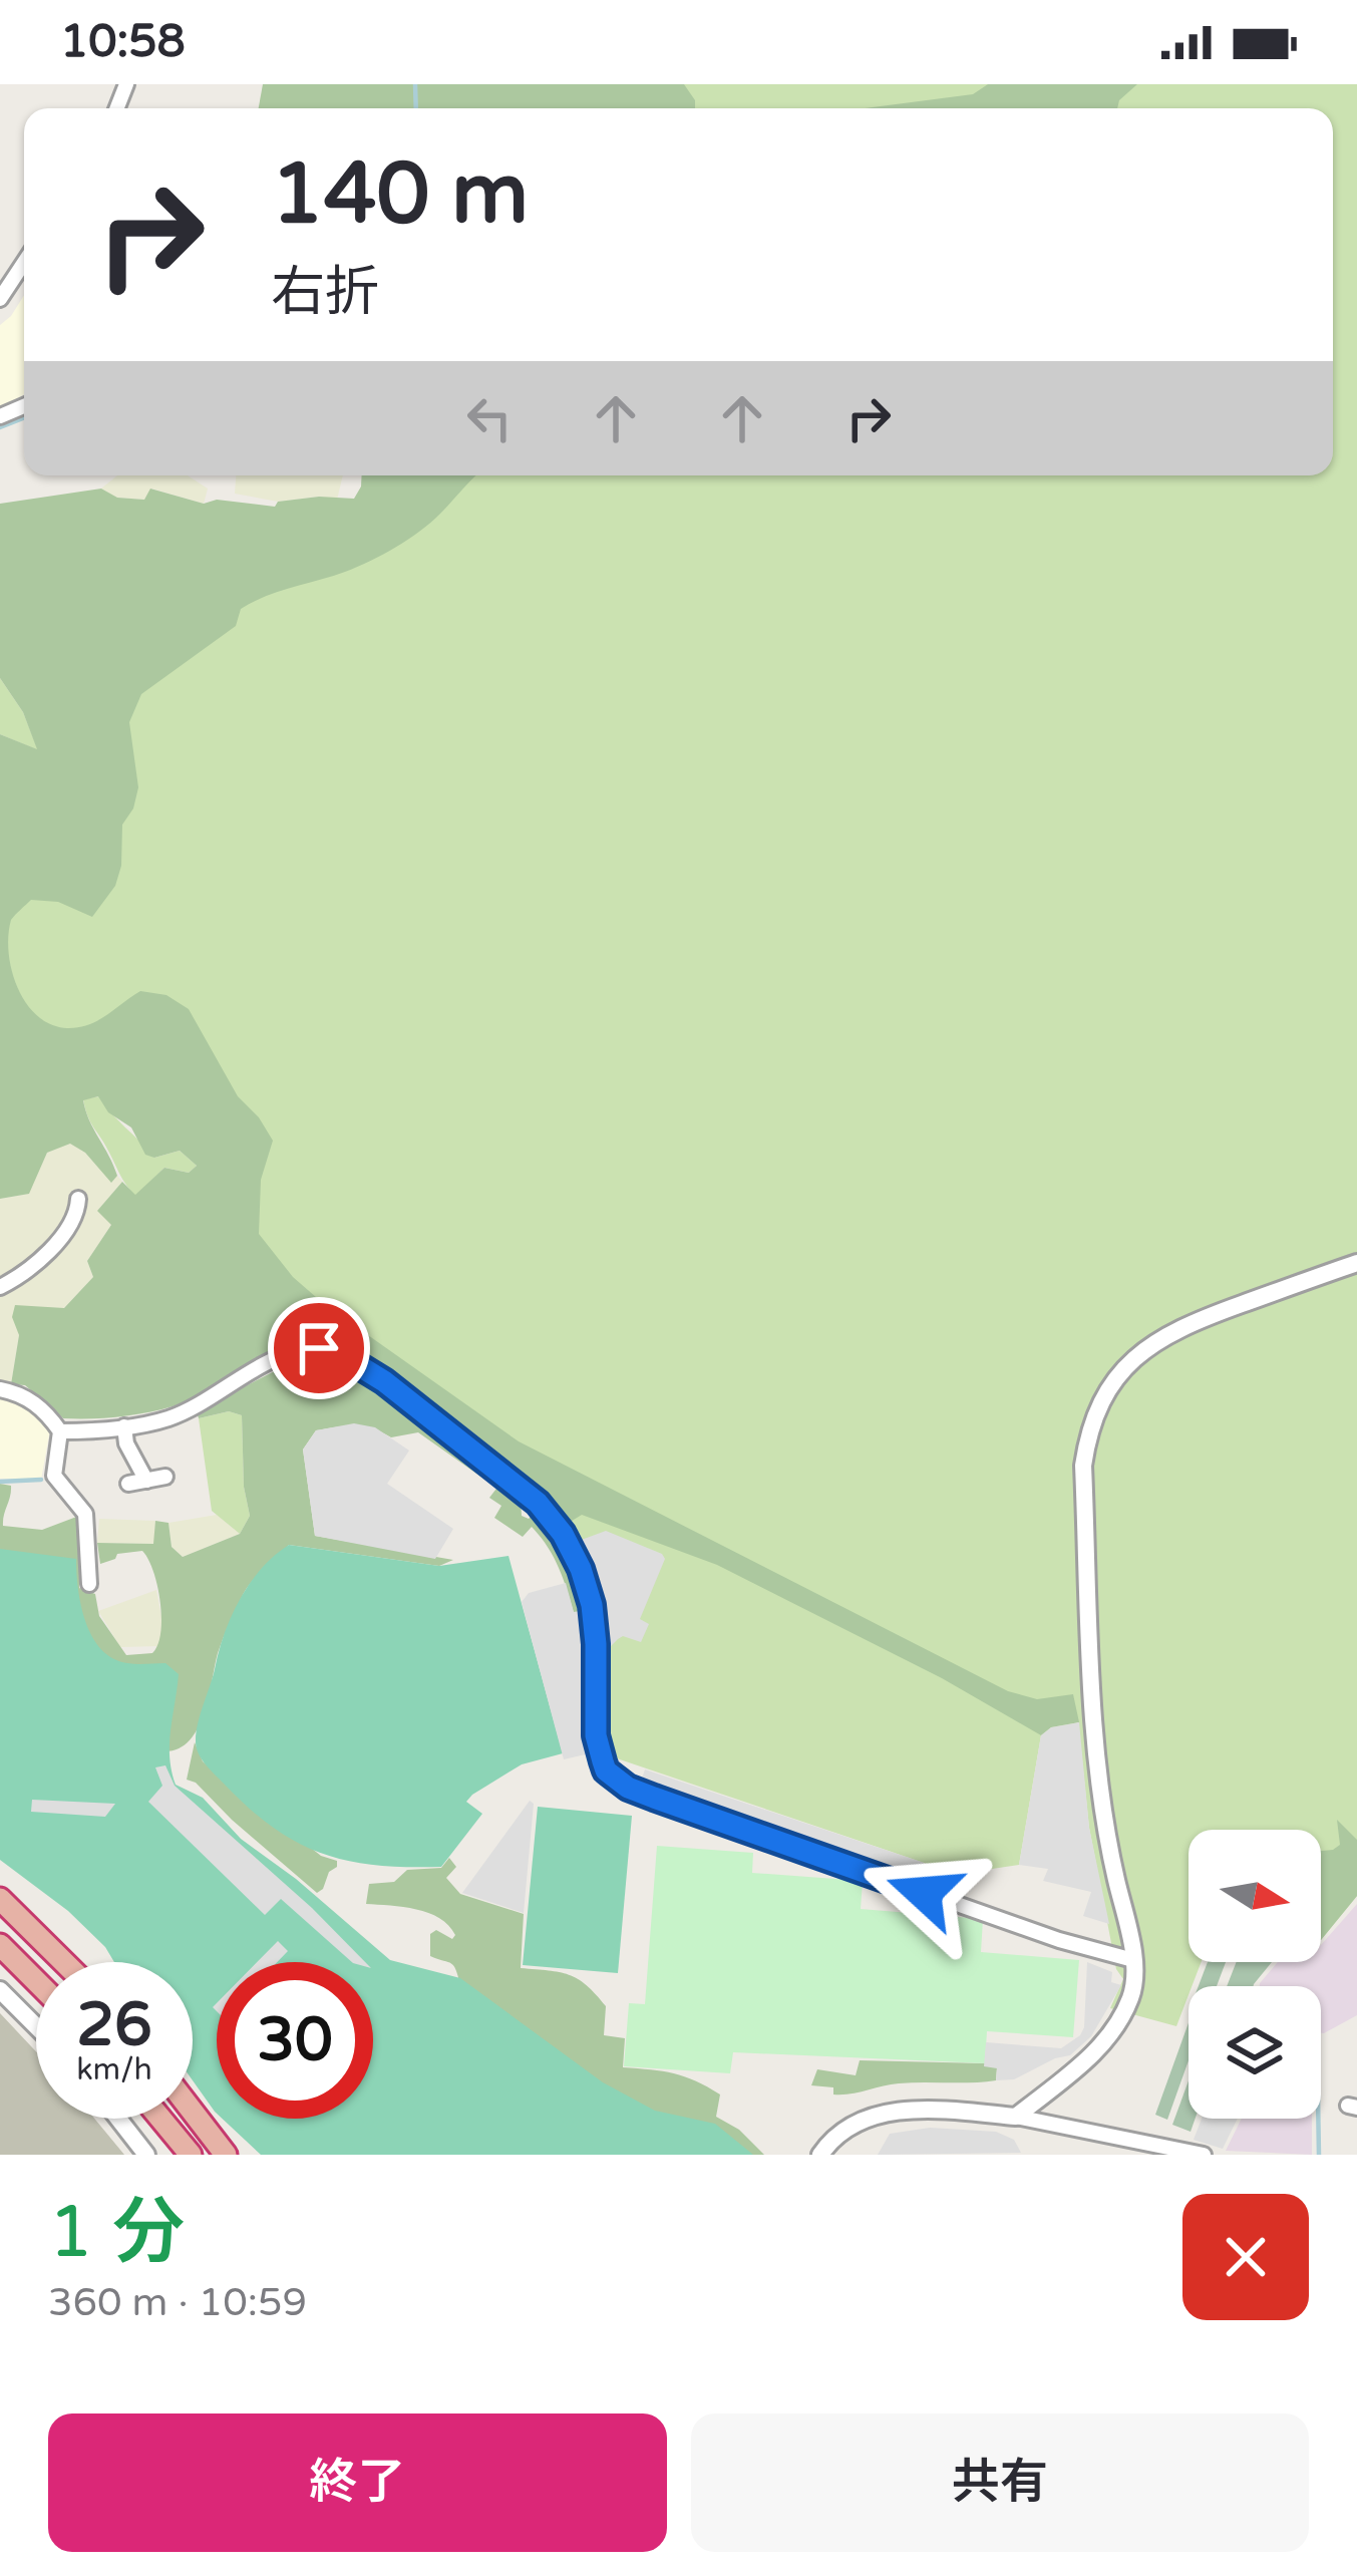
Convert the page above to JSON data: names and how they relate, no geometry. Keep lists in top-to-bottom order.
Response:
{
  "north": "right",
  "page": {
    "status": "10:58",
    "turn": ["140 m", "右折"],
    "speed": "26 km/h",
    "limit": "30",
    "heading": ["1 分", "360 m · 10:59"],
    "buttons": ["終了", "共有"]
  }
}
